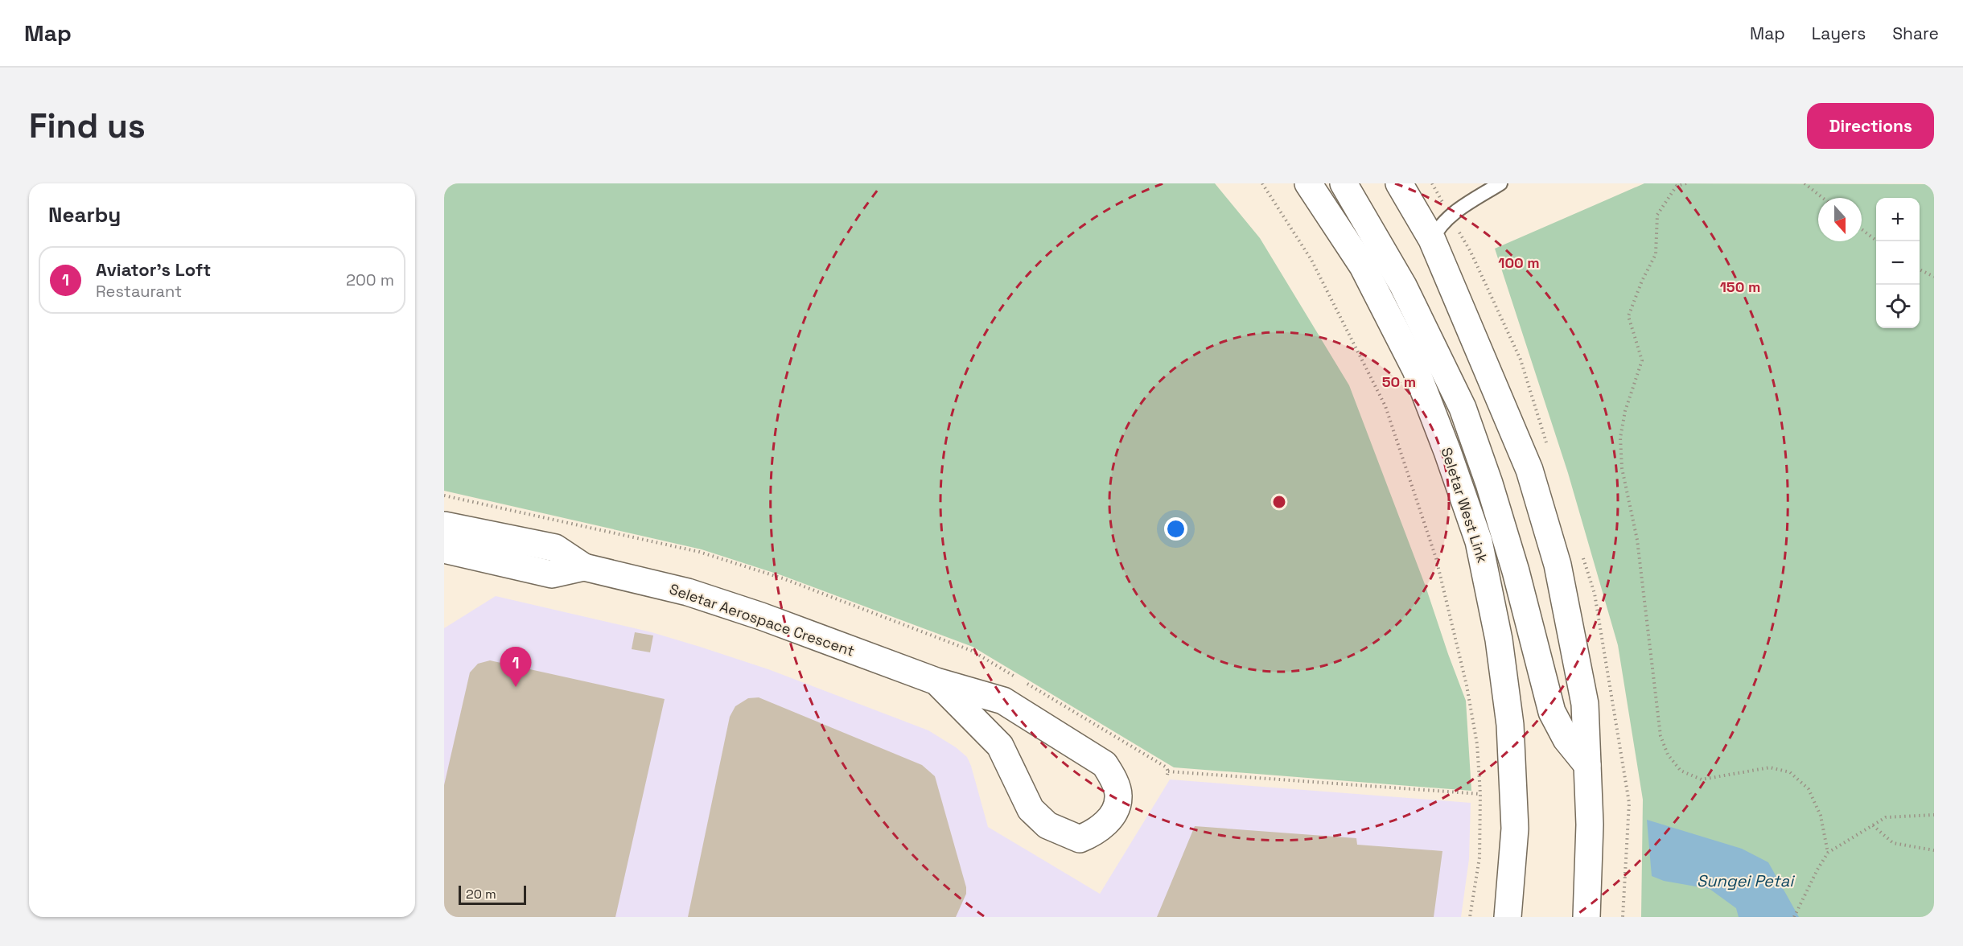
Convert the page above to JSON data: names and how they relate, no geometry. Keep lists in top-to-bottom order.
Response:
{
  "streets": {
    "main road": ["Seletar West Link", "Seletar Aerospace Crescent"]
  },
  "water": ["Sungei Petai"],
  "scale_bar": "20 m",
  "north": "bottom",
  "page": {
    "header": "Map",
    "nav": ["Map", "Layers", "Share"],
    "buttons": "Directions",
    "title": "Find us",
    "heading": "Nearby",
    "map_buttons": ["+", "−"],
    "list": [
      {
        "mark": "1",
        "name": "Aviator's Loft",
        "note": "Restaurant",
        "value": "200 m"
      }
    ],
    "pins": "1",
    "scale": "20 m"
  },
  "rings": ["100 m", "150 m", "50 m"]
}
